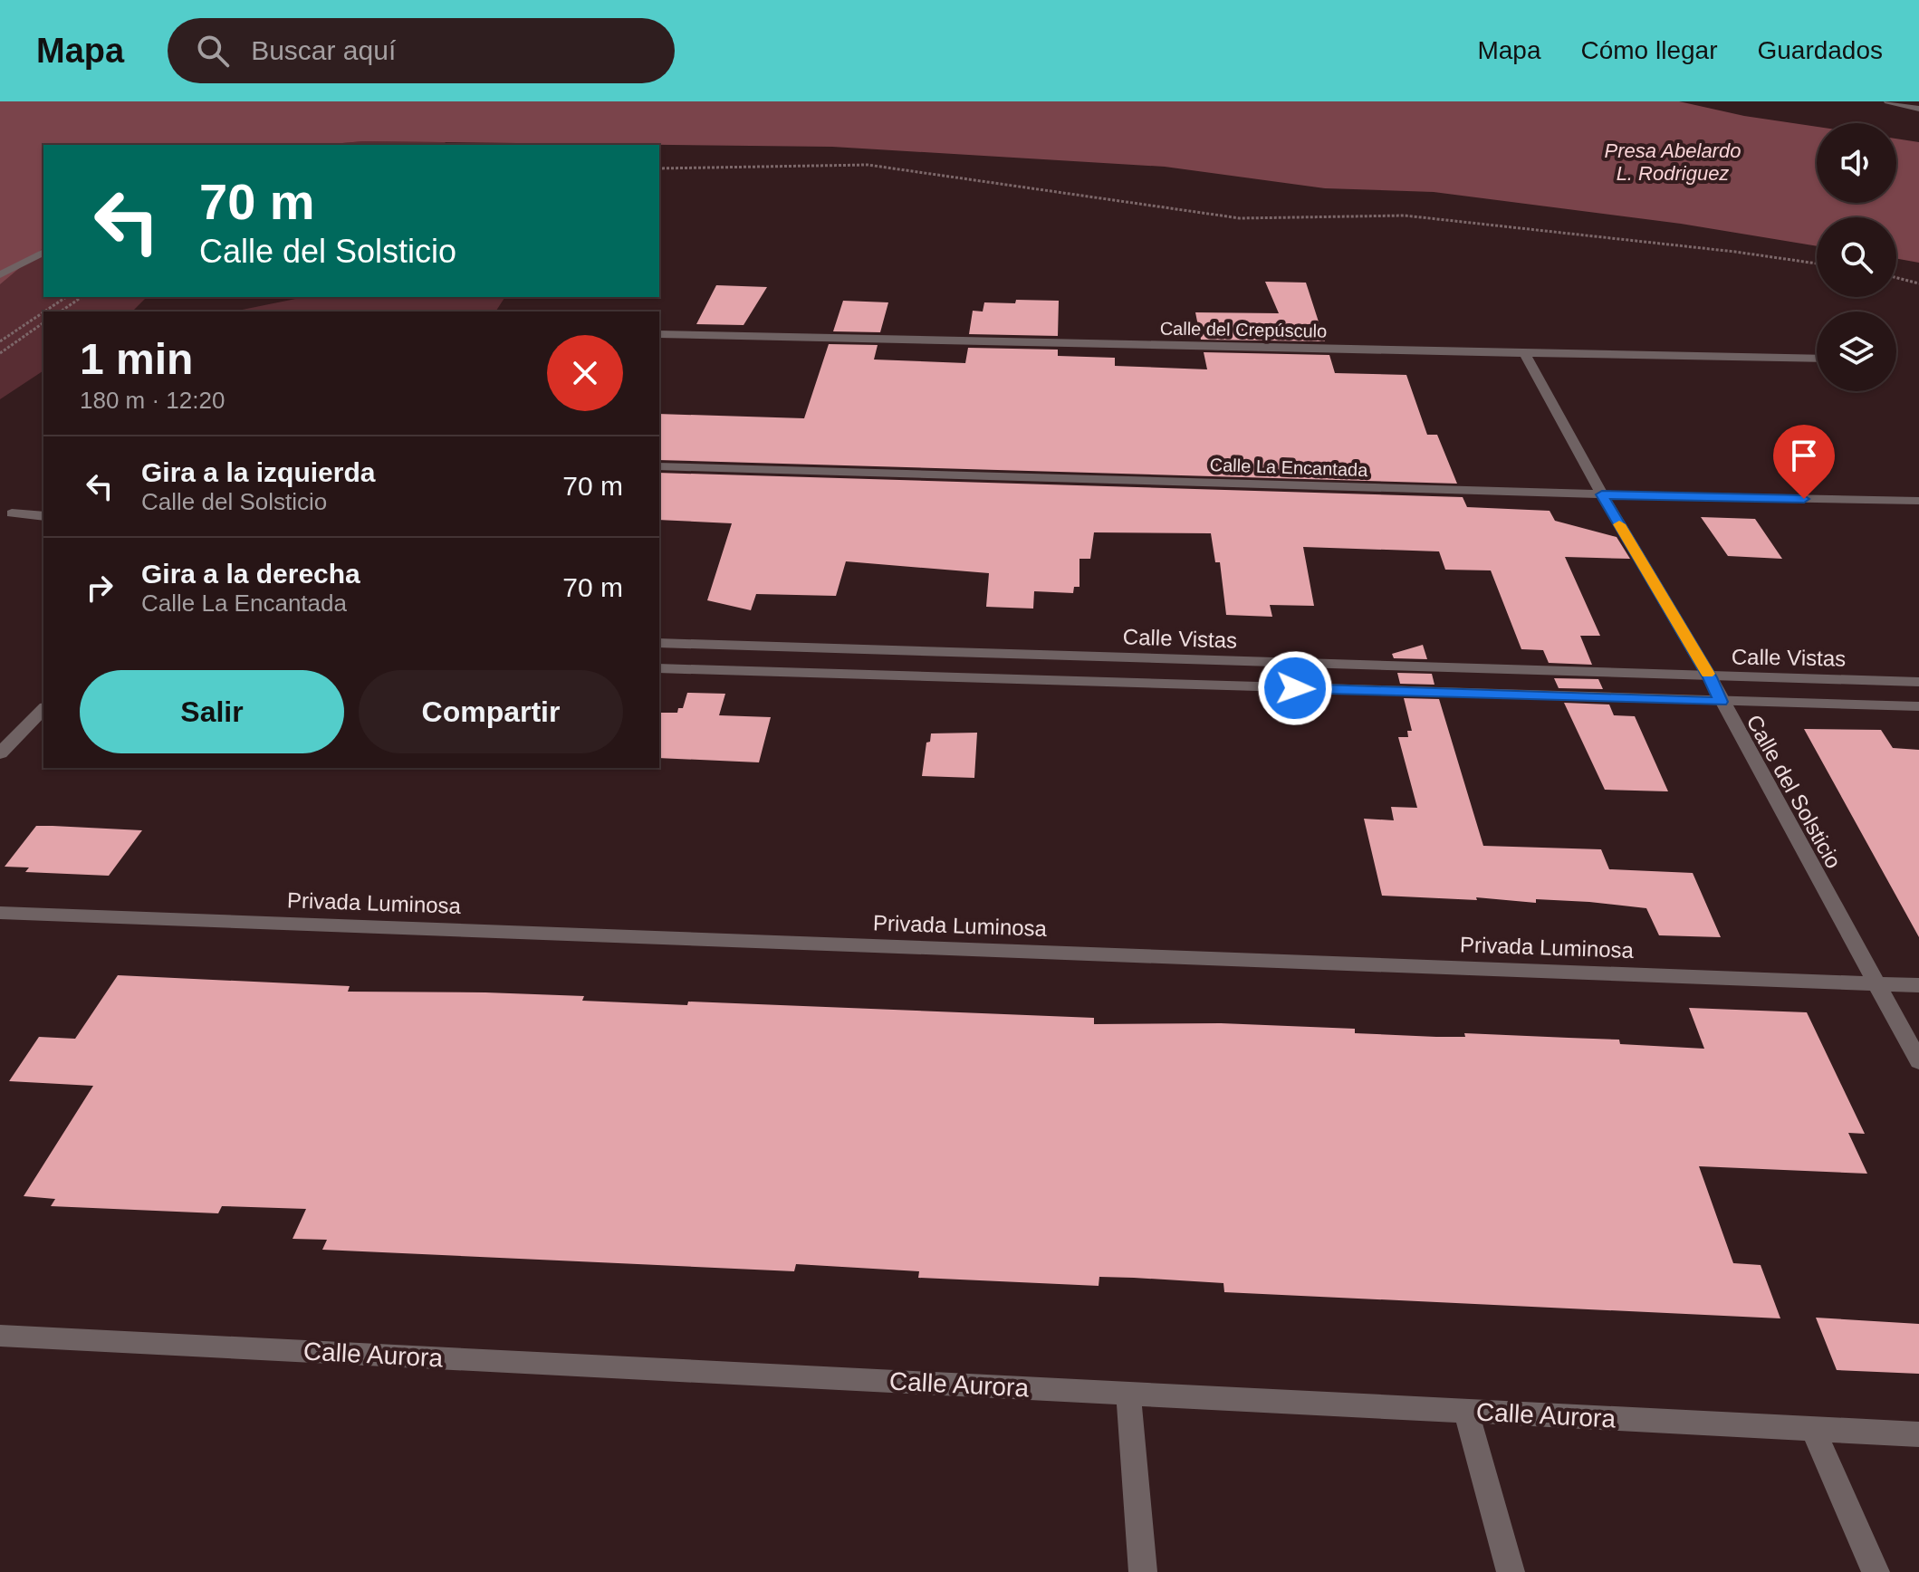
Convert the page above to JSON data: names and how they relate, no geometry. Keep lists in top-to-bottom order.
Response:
{
  "streets": {
    "street": [
      "Calle del Crepúsculo",
      "Calle La Encantada",
      "Calle Vistas",
      "Calle del Solsticio",
      "Privada Luminosa",
      "Calle Aurora"
    ]
  },
  "crossings": [
    ["Calle del Crepúsculo", "Calle del Solsticio"],
    ["Calle La Encantada", "Calle del Solsticio"],
    ["Calle Vistas", "Calle del Solsticio"],
    ["Calle del Solsticio", "Privada Luminosa"]
  ],
  "water": ["Presa Abelardo L. Rodriguez"],
  "page": {
    "header": "Mapa",
    "search": "Buscar aquí",
    "nav": ["Mapa", "Cómo llegar", "Guardados"],
    "turn": ["70 m", "Calle del Solsticio"],
    "heading": ["1 min", "180 m · 12:20"],
    "list": [
      {
        "name": "Gira a la izquierda",
        "note": "Calle del Solsticio",
        "value": "70 m"
      },
      {
        "name": "Gira a la derecha",
        "note": "Calle La Encantada",
        "value": "70 m"
      }
    ],
    "buttons": ["Salir", "Compartir"]
  }
}
